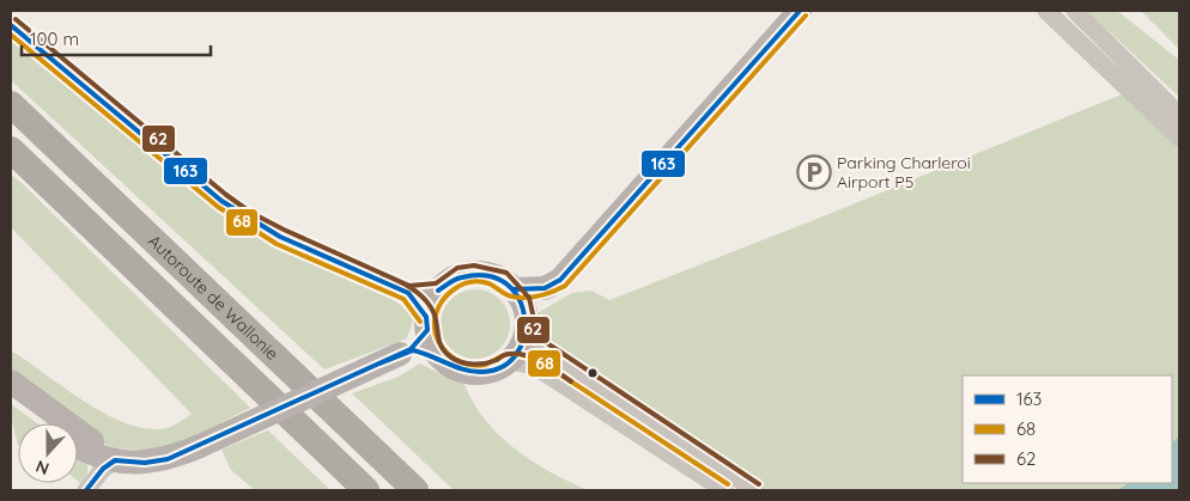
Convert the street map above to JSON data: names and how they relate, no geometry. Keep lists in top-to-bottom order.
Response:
{
  "streets": {
    "highway": ["Autoroute de Wallonie"]
  },
  "places": {
    "parking": ["Parking Charleroi Airport P5"]
  },
  "lines": ["transit line 163", "transit line 68", "transit line 62"],
  "legend": ["163", "68", "62"],
  "scale_bar": "100 m",
  "north": "bottom"
}
